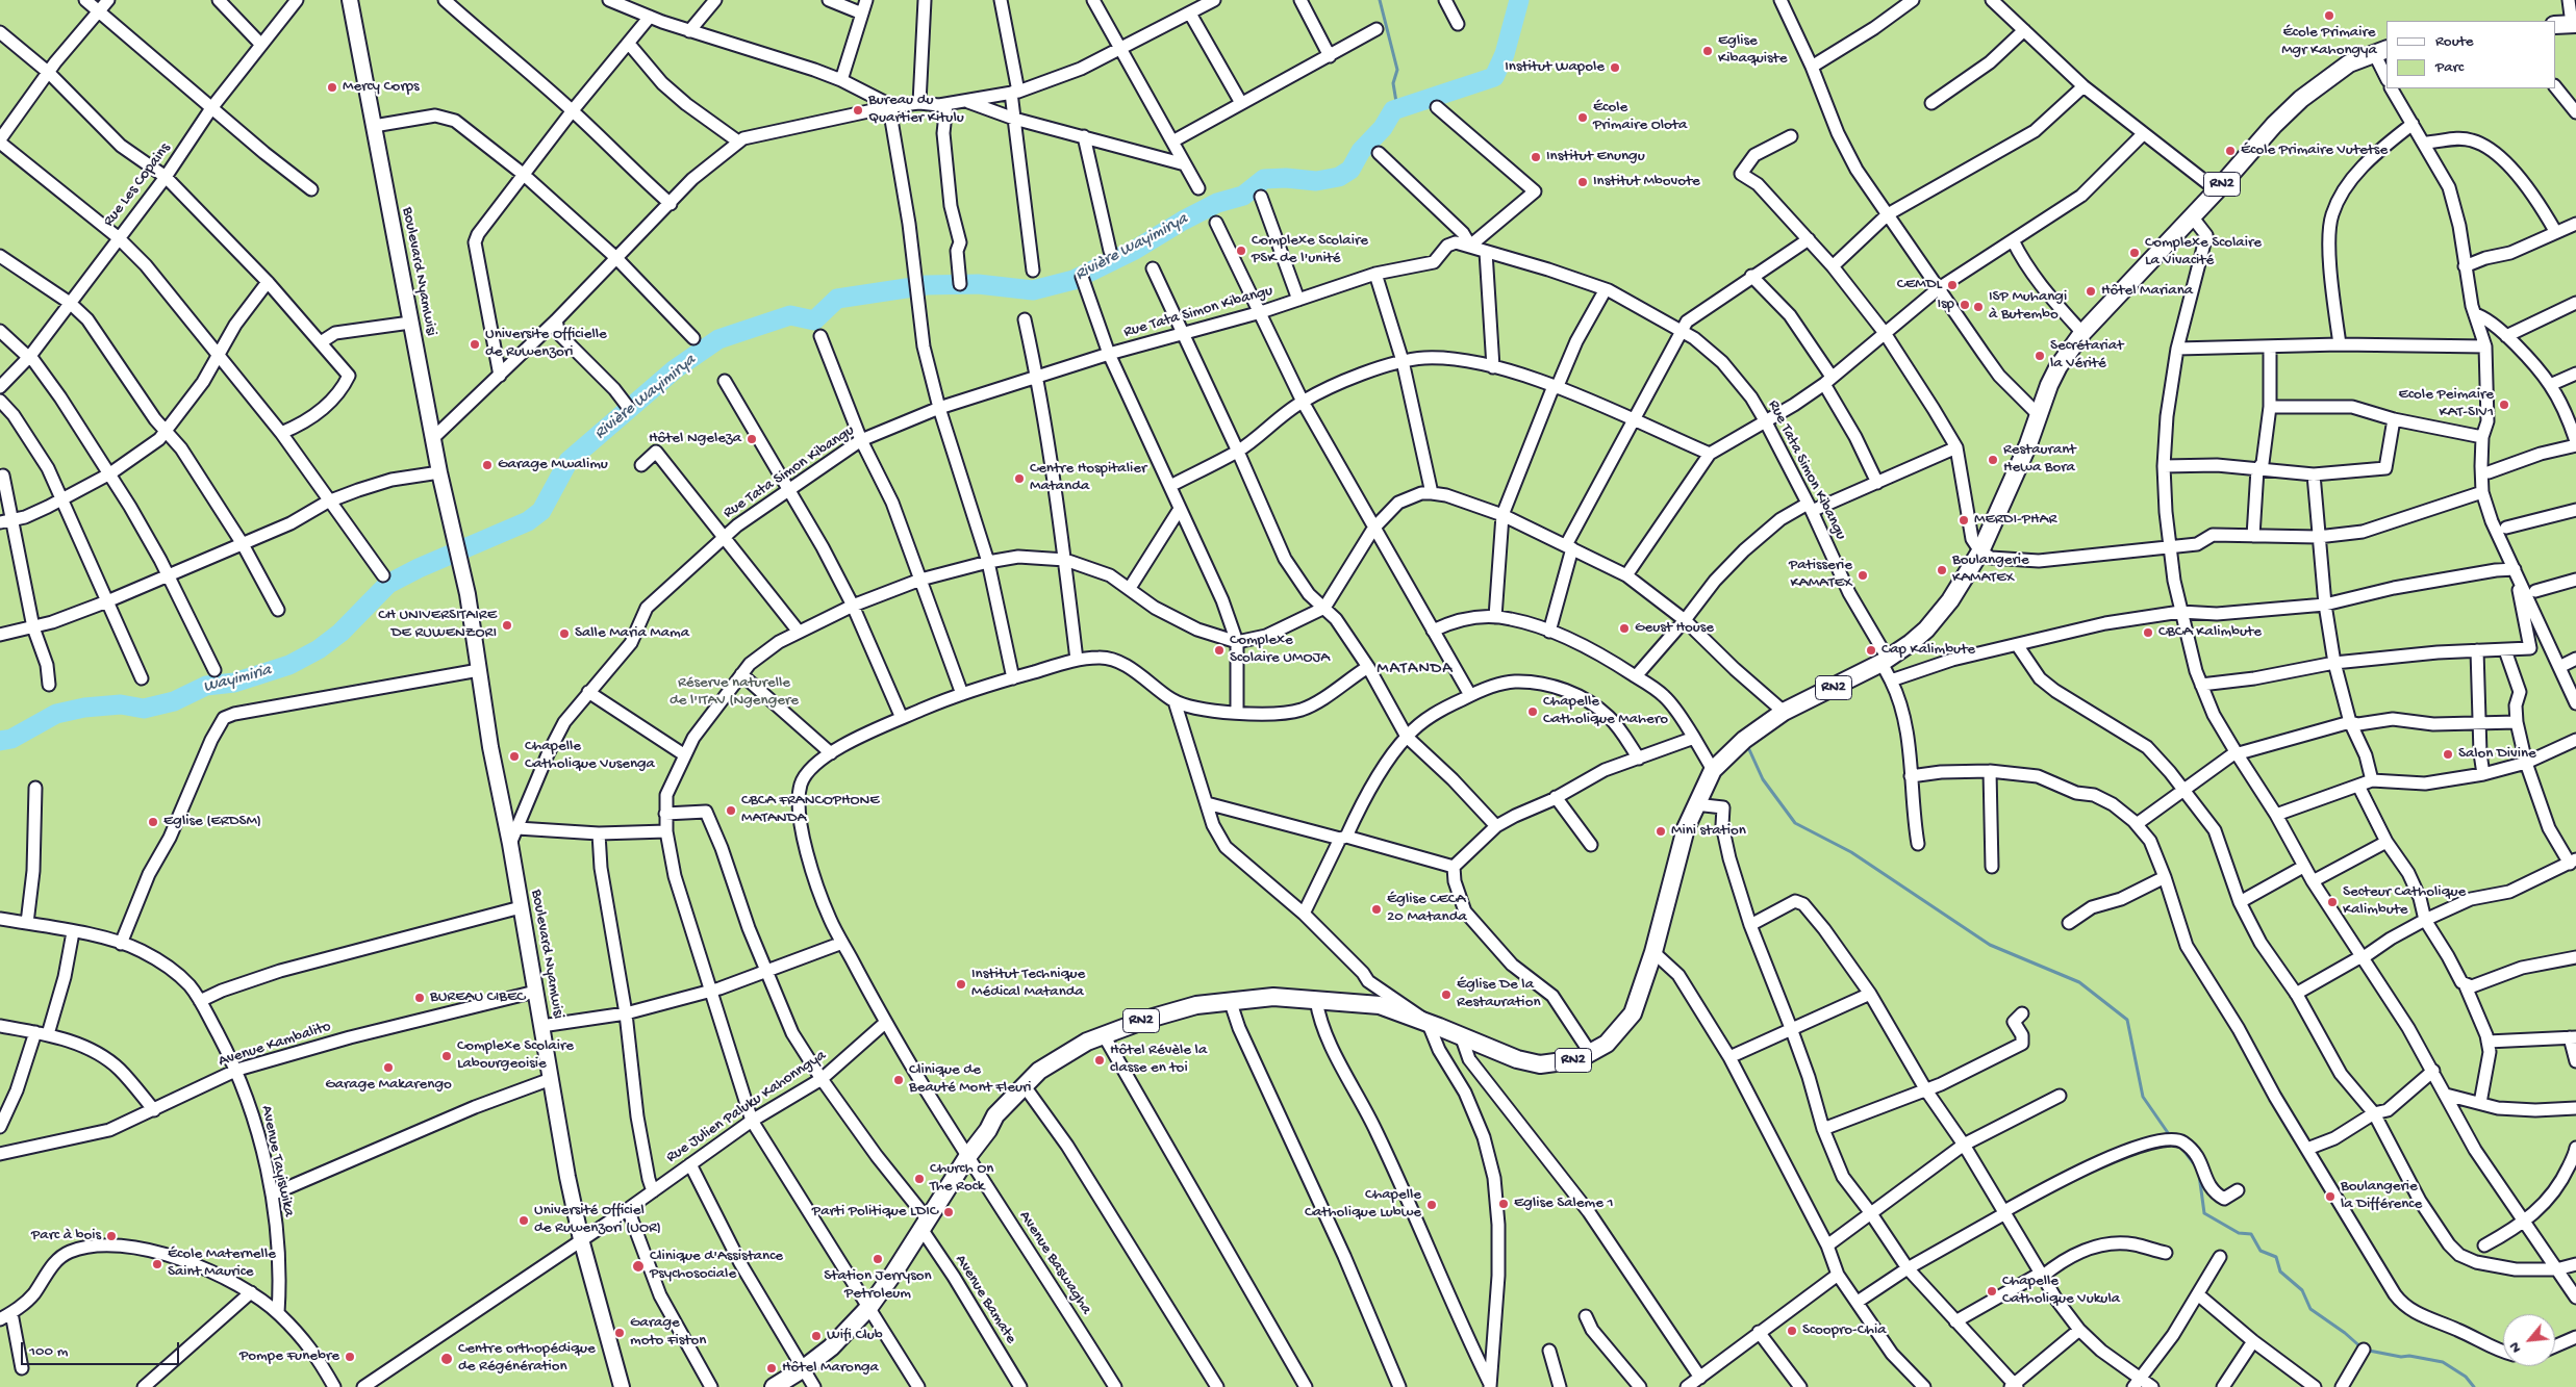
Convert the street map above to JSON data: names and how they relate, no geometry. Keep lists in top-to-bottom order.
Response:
{
  "streets": {
    "highway": ["RN2"],
    "main road": ["Boulevard Nyamwisi"],
    "street": [
      "Rue Les Copains",
      "Rue Tata Simon Kibangu",
      "Avenue Kambalito",
      "Rue Julien Paluku Kahonngya",
      "Avenue Tayiswika",
      "Avenue Baswagha",
      "Avenue Bamate"
    ]
  },
  "crossings": [
    ["RN2", "Rue Tata Simon Kibangu"],
    ["RN2", "Avenue Baswagha"],
    ["RN2", "Avenue Bamate"],
    ["Boulevard Nyamwisi", "Rue Tata Simon Kibangu"],
    ["Boulevard Nyamwisi", "Avenue Kambalito"],
    ["Boulevard Nyamwisi", "Rue Julien Paluku Kahonngya"],
    ["Avenue Kambalito", "Avenue Tayiswika"],
    ["Rue Julien Paluku Kahonngya", "Avenue Baswagha"],
    ["Rue Julien Paluku Kahonngya", "Avenue Bamate"]
  ],
  "districts": ["MATANDA"],
  "water": ["Rivière Wayimirya", "Wayimiria"],
  "parks": ["Réserve naturelle de l'ITAV (Ngengere"],
  "places": [
    "École Primaire Mgr Kahongya",
    "Eglise Kibaquiste",
    "Institut Wapole",
    "Mercy Corps",
    "Bureau du Quartier Kitulu",
    "École Primaire Olota",
    "École Primaire Vutetse",
    "Institut Enungu",
    "Institut Mbovote",
    "Complexe Scolaire PSK de l'unité",
    "Complexe Scolaire La Vivacité",
    "CEMDL",
    "Hôtel Mariana",
    "Isp",
    "ISP Muhangi à Butembo",
    "Universite Officielle de Ruwenzori",
    "Secrétariat la Vérité",
    "Ecole Peimaire KAT-SIV1",
    "Hôtel Ngeleza",
    "Restaurant Hewa Bora",
    "Garage Mwalimu",
    "Centre Hospitalier Matanda",
    "MERDI-PHAR",
    "Boulangerie KAMATEX",
    "Patisserie KAMATEX",
    "CH UNIVERSITAIRE DE RUWENZORI",
    "Geust House",
    "CBCA Kalimbute",
    "Salle Maria Mama",
    "Complexe Scolaire UMOJA",
    "Cap Kalimbute",
    "Chapelle Catholique Mahero",
    "Salon Divine",
    "Chapelle Catholique Vusenga",
    "CBCA FRANCOPHONE MATANDA",
    "Eglise (ERDSM)",
    "Mini station",
    "Secteur Catholique Kalimbute",
    "Église CECA 20 Matanda",
    "Institut Technique Médical Matanda",
    "Église De la Restauration",
    "BUREAU CIBEC",
    "Complexe Scolaire Labourgeoisie",
    "Hôtel Révèle la classe en toi",
    "Garage Makarengo",
    "Clinique de Beauté Mont Fleuri",
    "Church On The Rock",
    "Boulangerie la Différence",
    "Eglise Saleme 1",
    "Chapelle Catholique Lubwe",
    "Parti Politique LDIC",
    "Université Officiel de Ruwenzori (UOR)",
    "Parc à bois",
    "Station Jerryson Petroleum",
    "École Maternelle Saint Maurice",
    "Clinique d'Assistance Psychosociale",
    "Chapelle Catholique Vukula",
    "Scoopro-Chia",
    "Garage moto Fiston",
    "Wifi Club",
    "Pompe Funebre",
    "Centre orthopédique de Régénération",
    "Hôtel Maronga"
  ],
  "legend": ["Route", "Parc"],
  "scale_bar": "100 m",
  "north": "bottom left"
}
